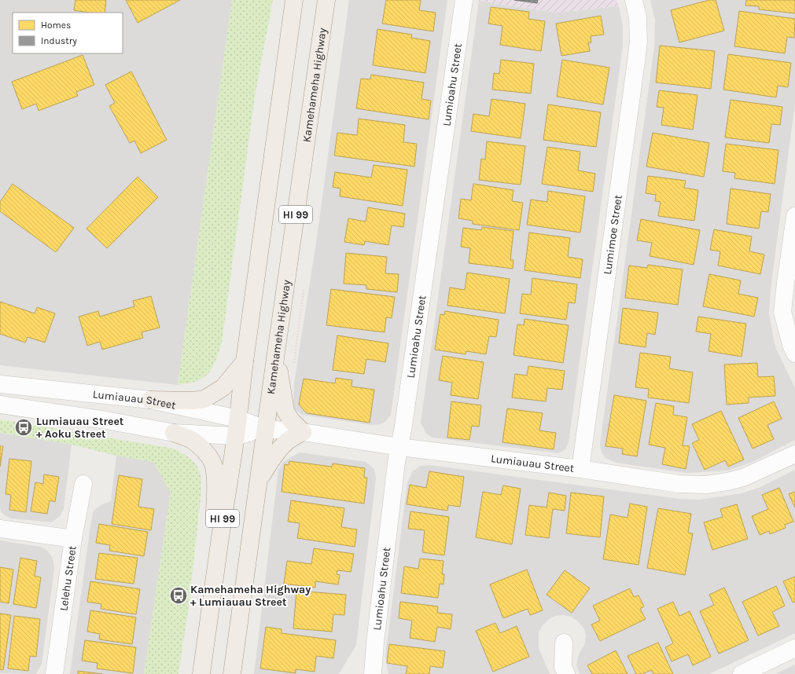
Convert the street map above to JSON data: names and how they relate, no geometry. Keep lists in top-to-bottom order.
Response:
{
  "streets": {
    "main road": ["Kamehameha Highway", "HI 99"],
    "street": [
      "Lumioahu Street",
      "Lumimoe Street",
      "Lumiauau Street",
      "Lelehu Street"
    ]
  },
  "crossings": [
    ["Kamehameha Highway", "Lumiauau Street"],
    ["Lumioahu Street", "Lumiauau Street"],
    ["HI 99", "Lumiauau Street"],
    ["Lumimoe Street", "Lumiauau Street"]
  ],
  "places": {
    "bus stop": ["Lumiauau Street + Aoku Street", "Kamehameha Highway + Lumiauau Street"]
  },
  "legend": ["Homes", "Industry"]
}
